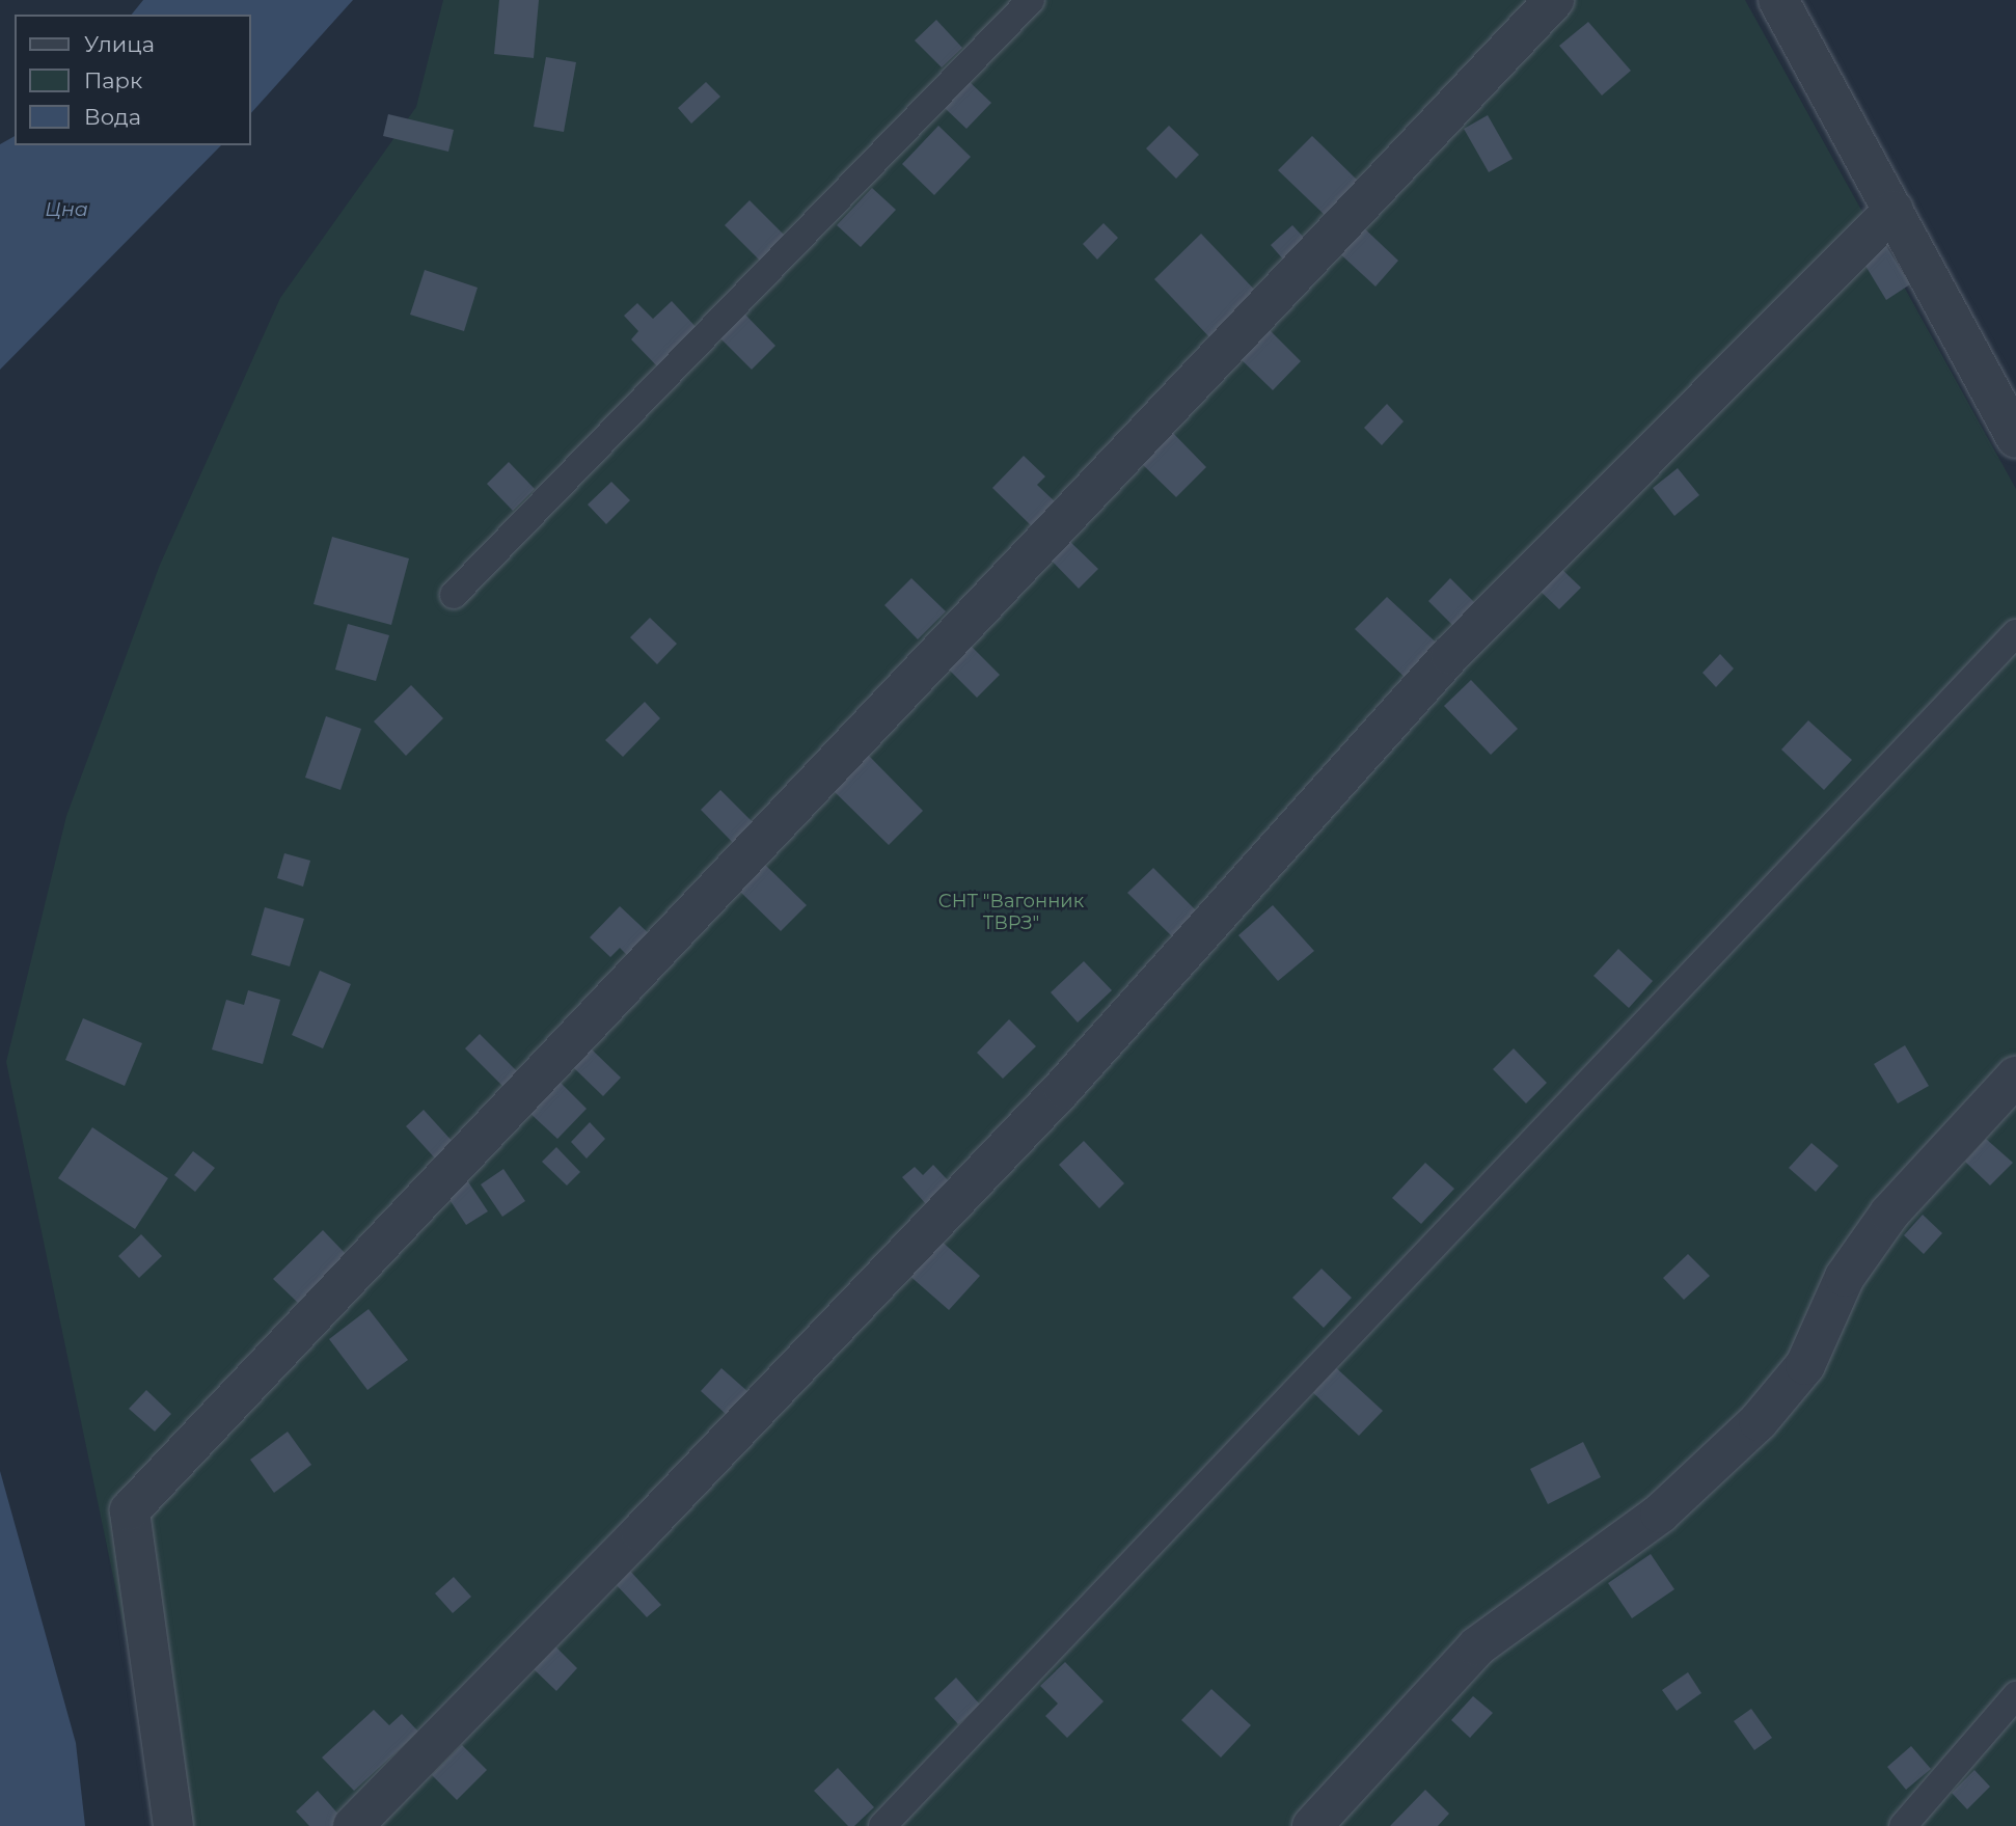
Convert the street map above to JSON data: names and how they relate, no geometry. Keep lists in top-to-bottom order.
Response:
{
  "water": ["Цна"],
  "parks": ["СНТ \"Вагонник ТВРЗ\""],
  "legend": ["Улица", "Парк", "Вода"]
}
